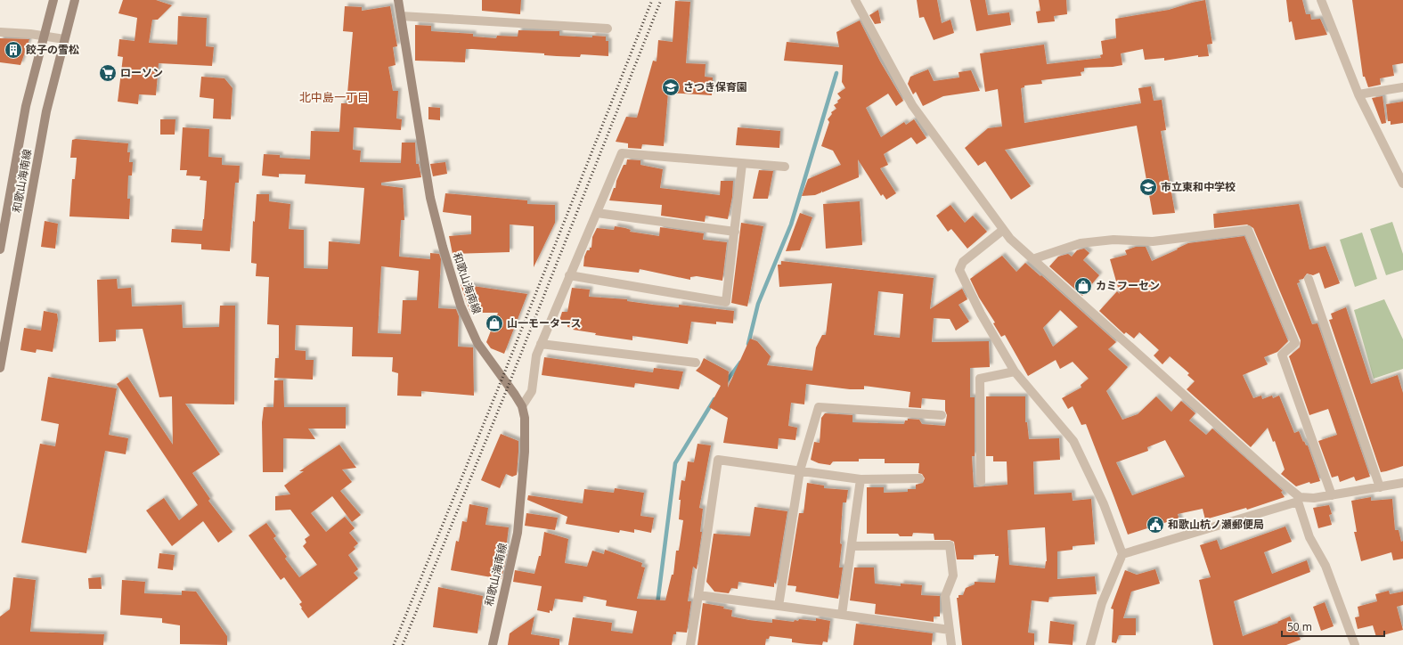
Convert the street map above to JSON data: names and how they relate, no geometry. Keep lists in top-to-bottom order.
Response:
{
  "streets": {
    "main road": ["和歌山海南線"]
  },
  "districts": ["北中島一丁目"],
  "places": {
    "building": ["餃子の雪松"],
    "supermarket": ["ローソン"],
    "school or university": ["さつき保育園", "市立東和中学校"],
    "shop": ["カミフーセン", "山一モータース"],
    "public building": ["和歌山杭ノ瀬郵便局"]
  },
  "scale_bar": "50 m"
}
